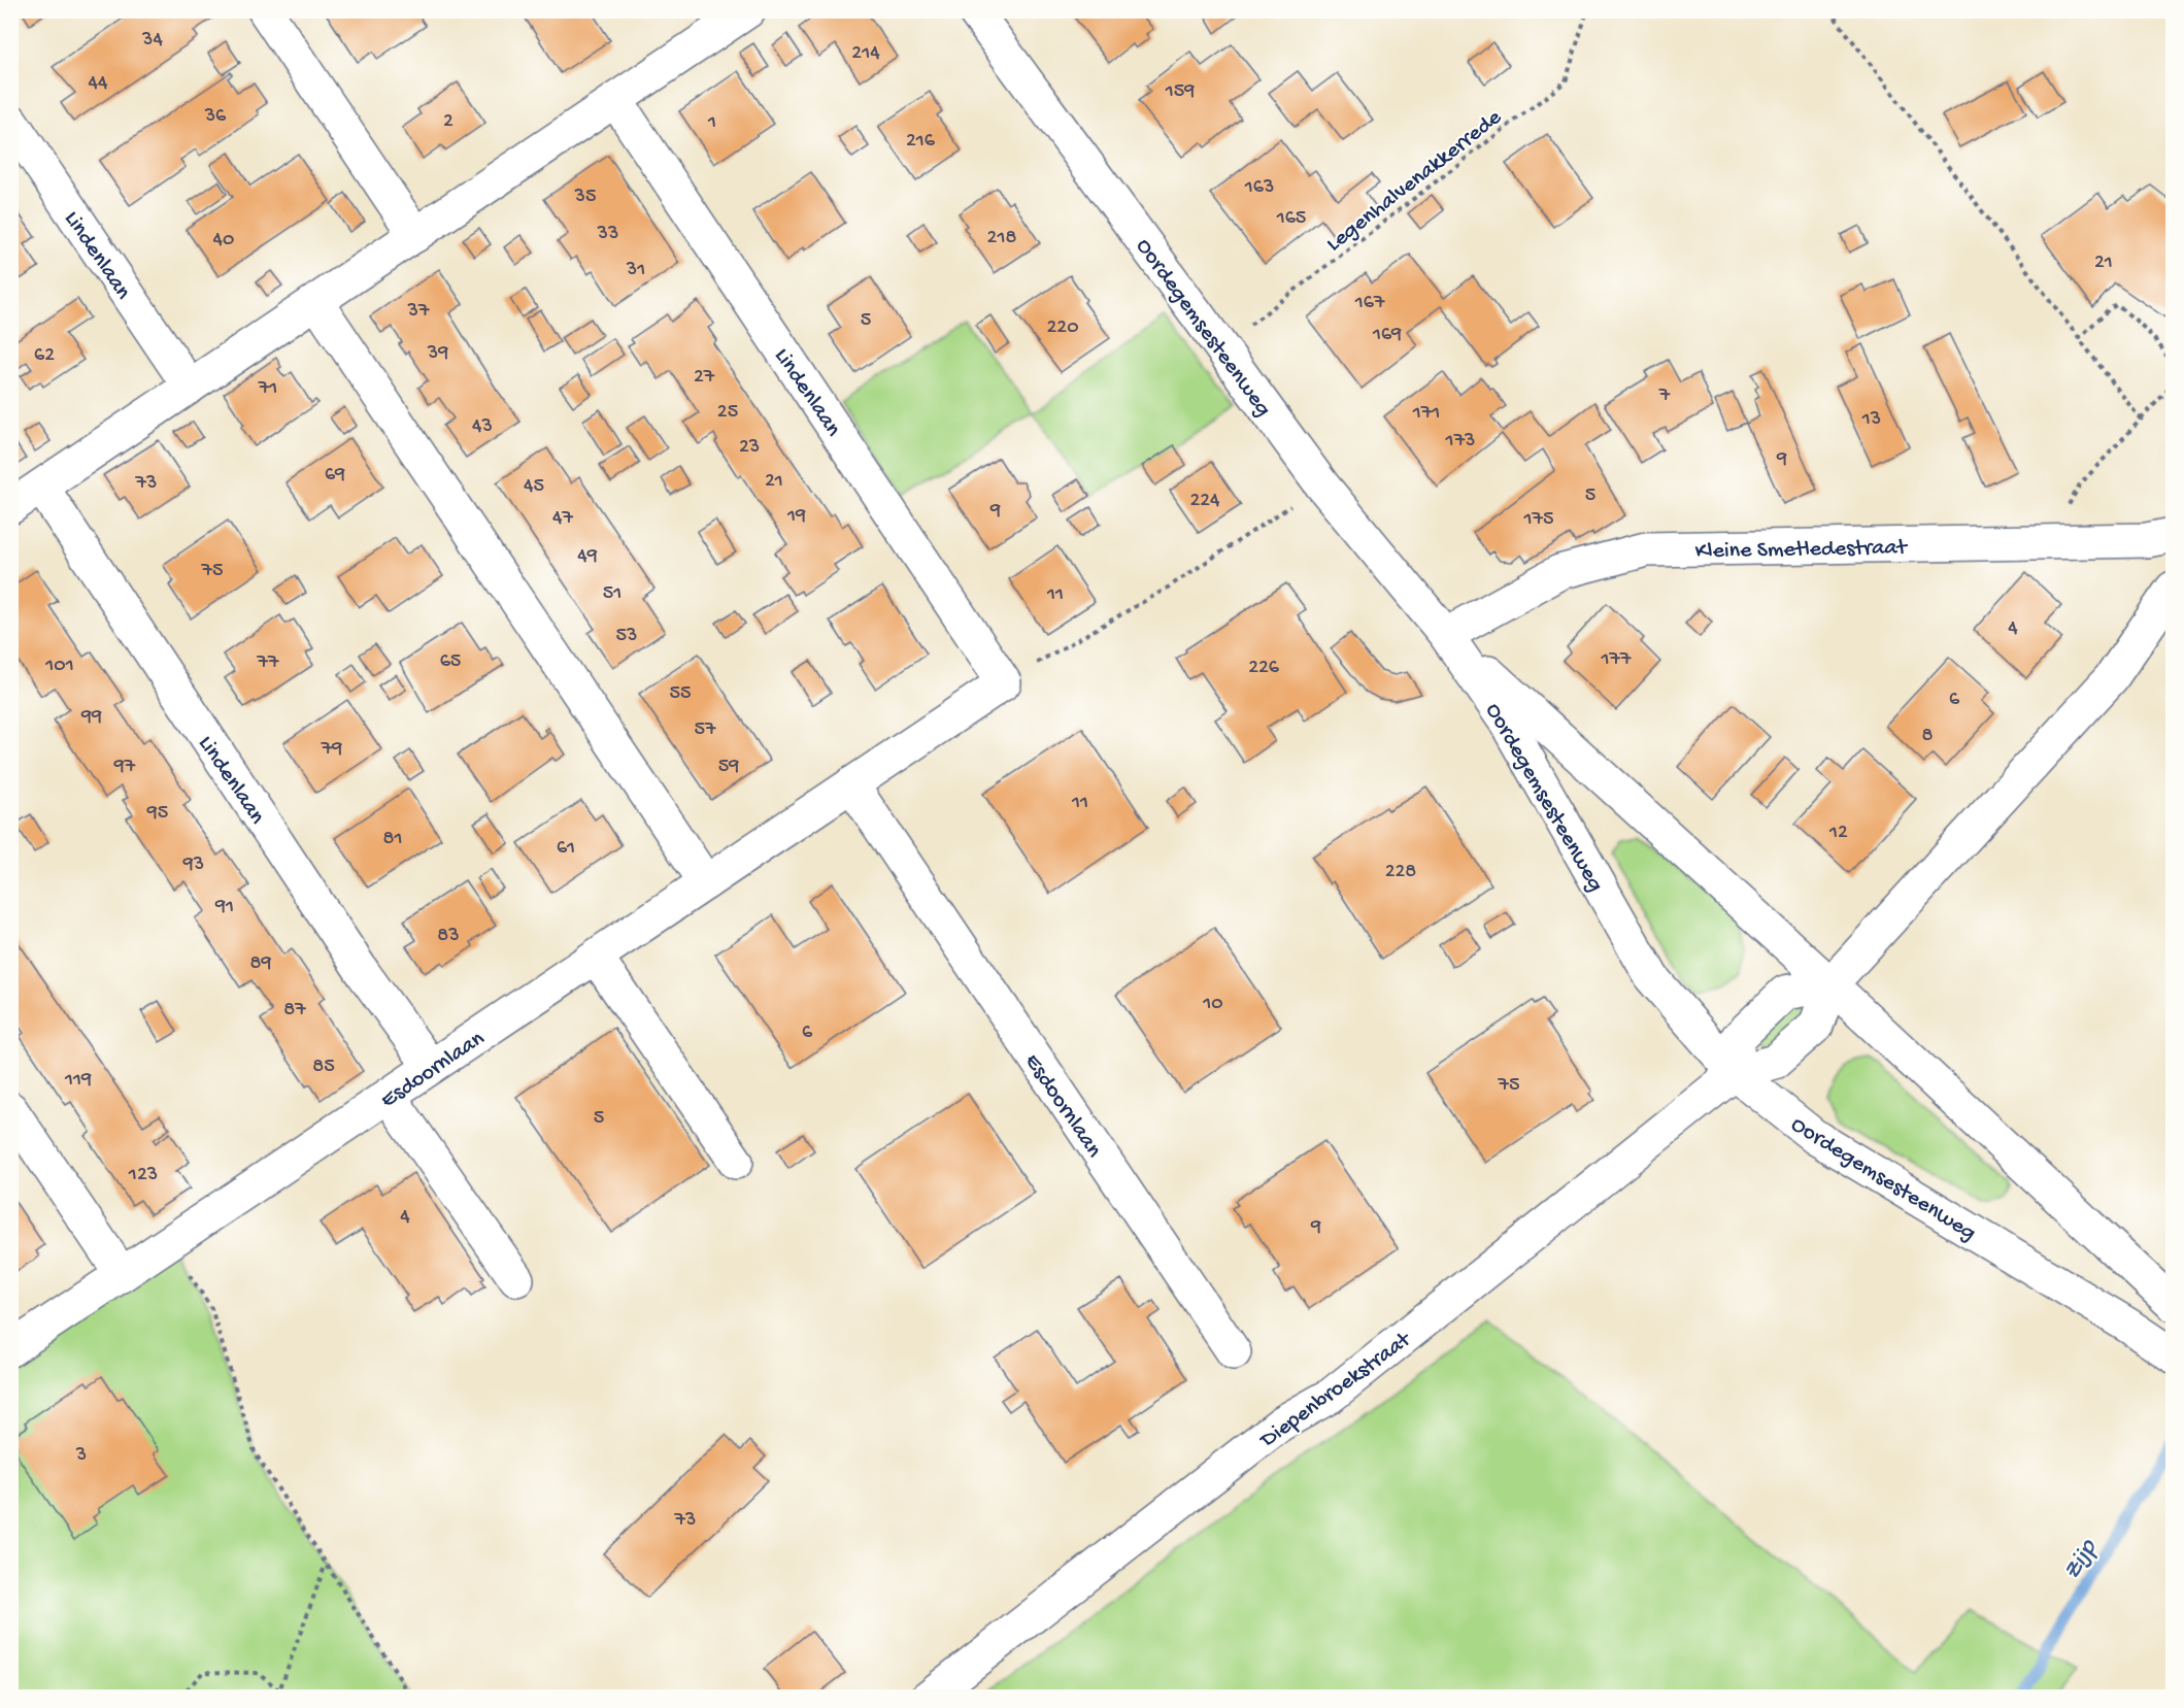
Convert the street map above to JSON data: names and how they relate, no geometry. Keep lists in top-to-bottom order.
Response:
{
  "streets": {
    "street": [
      "Lindenlaan",
      "Oordegemsesteenweg",
      "Kleine Smetledestraat",
      "Esdoornlaan",
      "Diepenbroekstraat"
    ],
    "path": ["Legenhalvenakkerrede"]
  },
  "crossings": [
    ["Legenhalvenakkerrede", "Oordegemsesteenweg"],
    ["Lindenlaan", "Esdoornlaan"],
    ["Oordegemsesteenweg", "Kleine Smetledestraat"],
    ["Oordegemsesteenweg", "Diepenbroekstraat"]
  ],
  "water": ["Zijp"],
  "house_numbers": [
    "34",
    "214",
    "44",
    "159",
    "36",
    "2",
    "1",
    "216",
    "163",
    "35",
    "165",
    "33",
    "218",
    "40",
    "21",
    "31",
    "167",
    "37",
    "5",
    "220",
    "169",
    "39",
    "62",
    "27",
    "71",
    "7",
    "25",
    "171",
    "13",
    "43",
    "173",
    "23",
    "9",
    "69",
    "21",
    "73",
    "45",
    "5",
    "224",
    "9",
    "19",
    "47",
    "175",
    "49",
    "75",
    "51",
    "11",
    "4",
    "53",
    "177",
    "65",
    "77",
    "101",
    "226",
    "55",
    "6",
    "99",
    "57",
    "8",
    "79",
    "97",
    "59",
    "11",
    "95",
    "12",
    "81",
    "61",
    "93",
    "228",
    "91",
    "83",
    "89",
    "10",
    "87",
    "6",
    "85",
    "119",
    "75",
    "5",
    "123",
    "4",
    "9",
    "3",
    "73"
  ]
}
